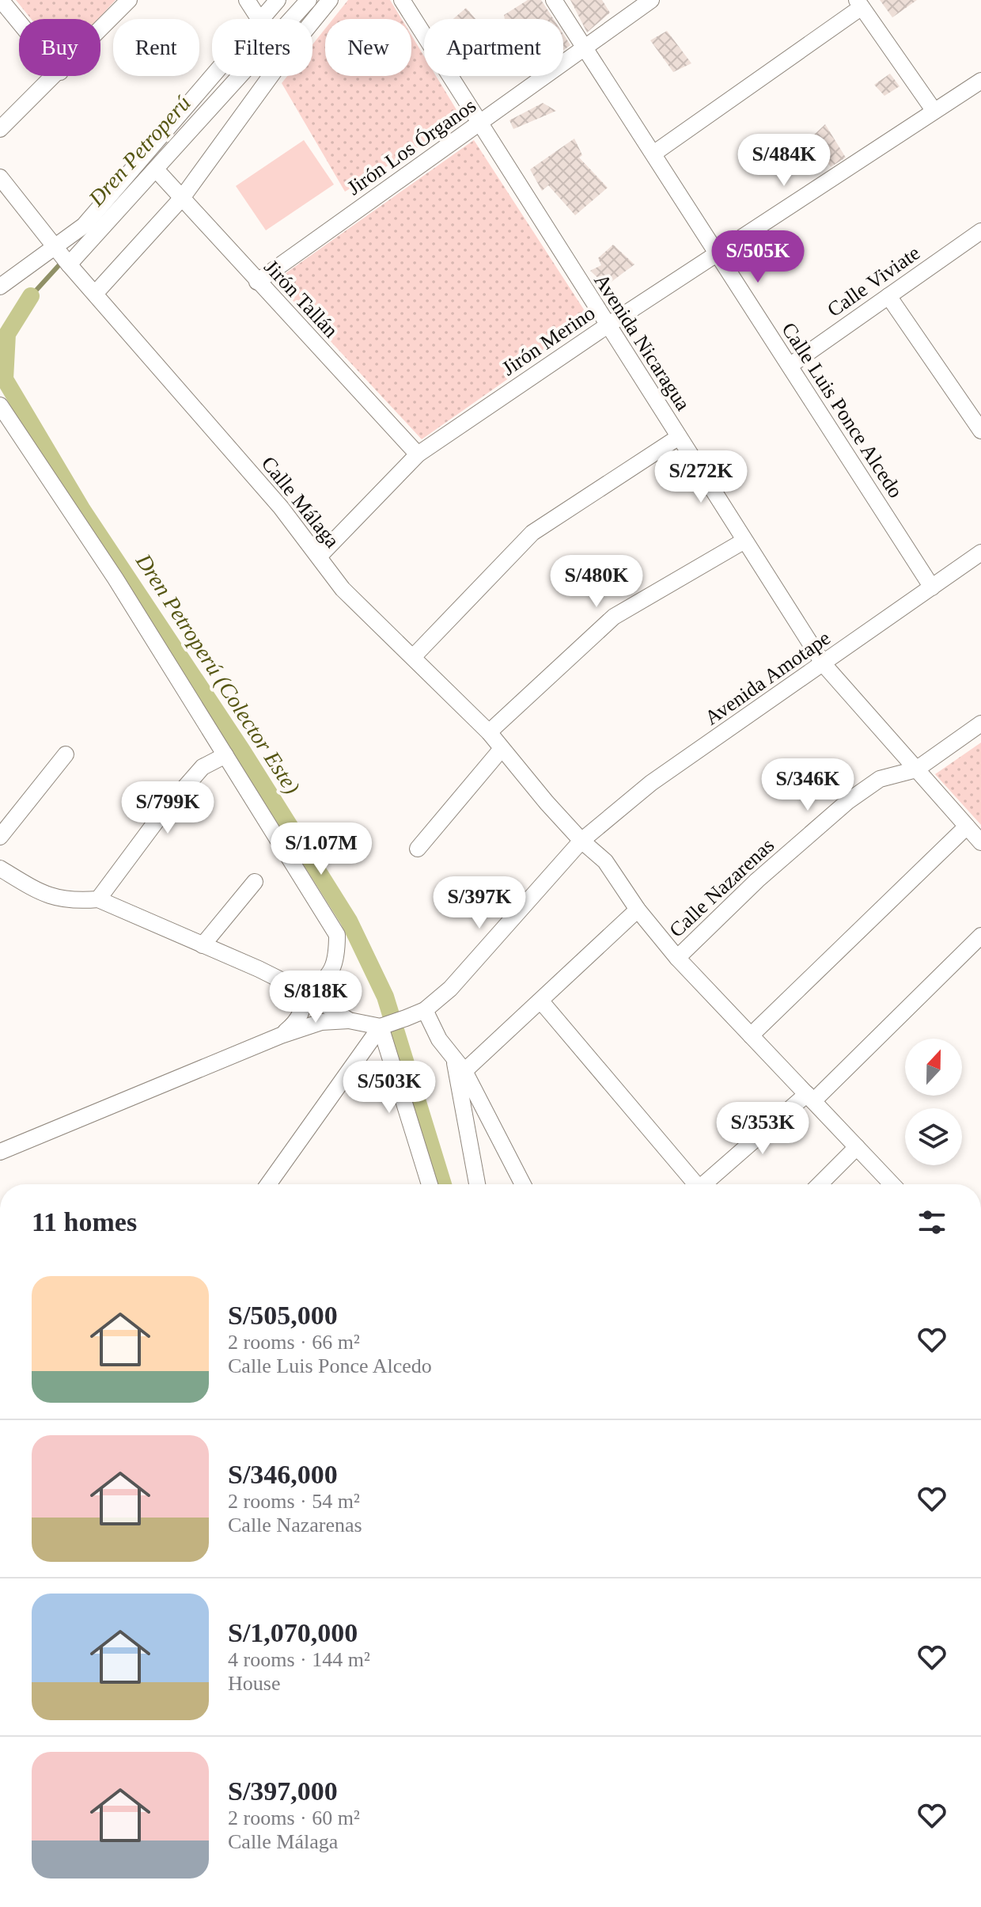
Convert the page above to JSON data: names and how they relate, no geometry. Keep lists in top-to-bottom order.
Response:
{
  "streets": {
    "street": [
      "Jirón Los Órganos",
      "Calle Viviate",
      "Jirón Tallán",
      "Jirón Merino",
      "Avenida Nicaragua",
      "Calle Luis Ponce Alcedo",
      "Calle Málaga",
      "Avenida Amotape",
      "Calle Nazarenas"
    ]
  },
  "crossings": [
    ["Jirón Los Órganos", "Jirón Tallán"],
    ["Jirón Los Órganos", "Avenida Nicaragua"],
    ["Jirón Los Órganos", "Calle Luis Ponce Alcedo"],
    ["Calle Viviate", "Calle Luis Ponce Alcedo"],
    ["Jirón Tallán", "Jirón Merino"],
    ["Jirón Merino", "Avenida Nicaragua"],
    ["Jirón Merino", "Calle Luis Ponce Alcedo"],
    ["Jirón Merino", "Calle Málaga"],
    ["Avenida Nicaragua", "Avenida Amotape"],
    ["Avenida Nicaragua", "Calle Nazarenas"],
    ["Calle Luis Ponce Alcedo", "Avenida Amotape"],
    ["Calle Málaga", "Avenida Amotape"],
    ["Calle Málaga", "Calle Nazarenas"]
  ],
  "water": ["Dren Petroperú", "Dren Petroperú (Colector Este)"],
  "north": "top",
  "page": {
    "chip": [
      "Buy",
      "Rent",
      "Filters",
      "New",
      "Apartment"
    ],
    "price": [
      "S/484K",
      "S/505K",
      "S/272K",
      "S/480K",
      "S/346K",
      "S/799K",
      "S/1.07M",
      "S/397K",
      "S/818K",
      "S/503K",
      "S/353K"
    ],
    "heading": "11 homes",
    "list": [
      {
        "name": "S/505,000",
        "note": "2 rooms · 66 m² · Calle Luis Ponce Alcedo"
      },
      {
        "name": "S/346,000",
        "note": "2 rooms · 54 m² · Calle Nazarenas"
      },
      {
        "name": "S/1,070,000",
        "note": "4 rooms · 144 m² · House"
      },
      {
        "name": "S/397,000",
        "note": "2 rooms · 60 m² · Calle Málaga"
      }
    ]
  }
}
